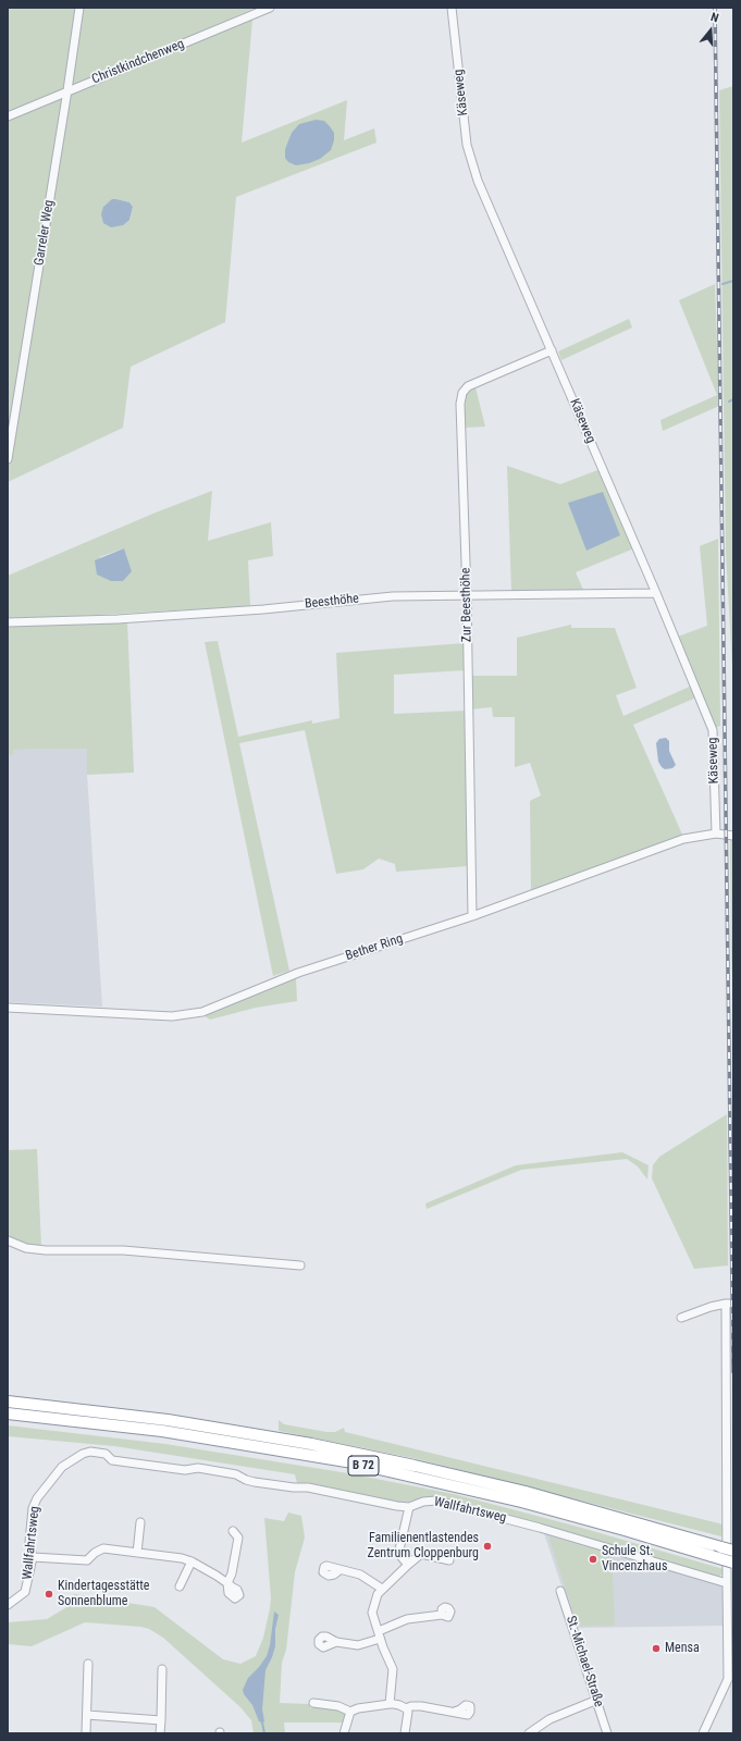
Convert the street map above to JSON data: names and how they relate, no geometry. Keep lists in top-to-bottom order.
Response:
{
  "streets": {
    "highway": ["B 72"],
    "street": [
      "Christkindchenweg",
      "Käseweg",
      "Garreler Weg",
      "Beesthöhe",
      "Zur Beesthöhe",
      "Bether Ring",
      "Wallfahrtsweg",
      "St.-Michael-Straße"
    ]
  },
  "crossings": [
    ["Christkindchenweg", "Garreler Weg"],
    ["Käseweg", "Beesthöhe"],
    ["Käseweg", "Zur Beesthöhe"],
    ["Käseweg", "Bether Ring"],
    ["Beesthöhe", "Zur Beesthöhe"],
    ["Zur Beesthöhe", "Bether Ring"]
  ],
  "places": [
    "Familienentlastendes Zentrum Cloppenburg",
    "Schule St. Vincenzhaus",
    "Kindertagesstätte Sonnenblume",
    "Mensa"
  ],
  "north": "top"
}
